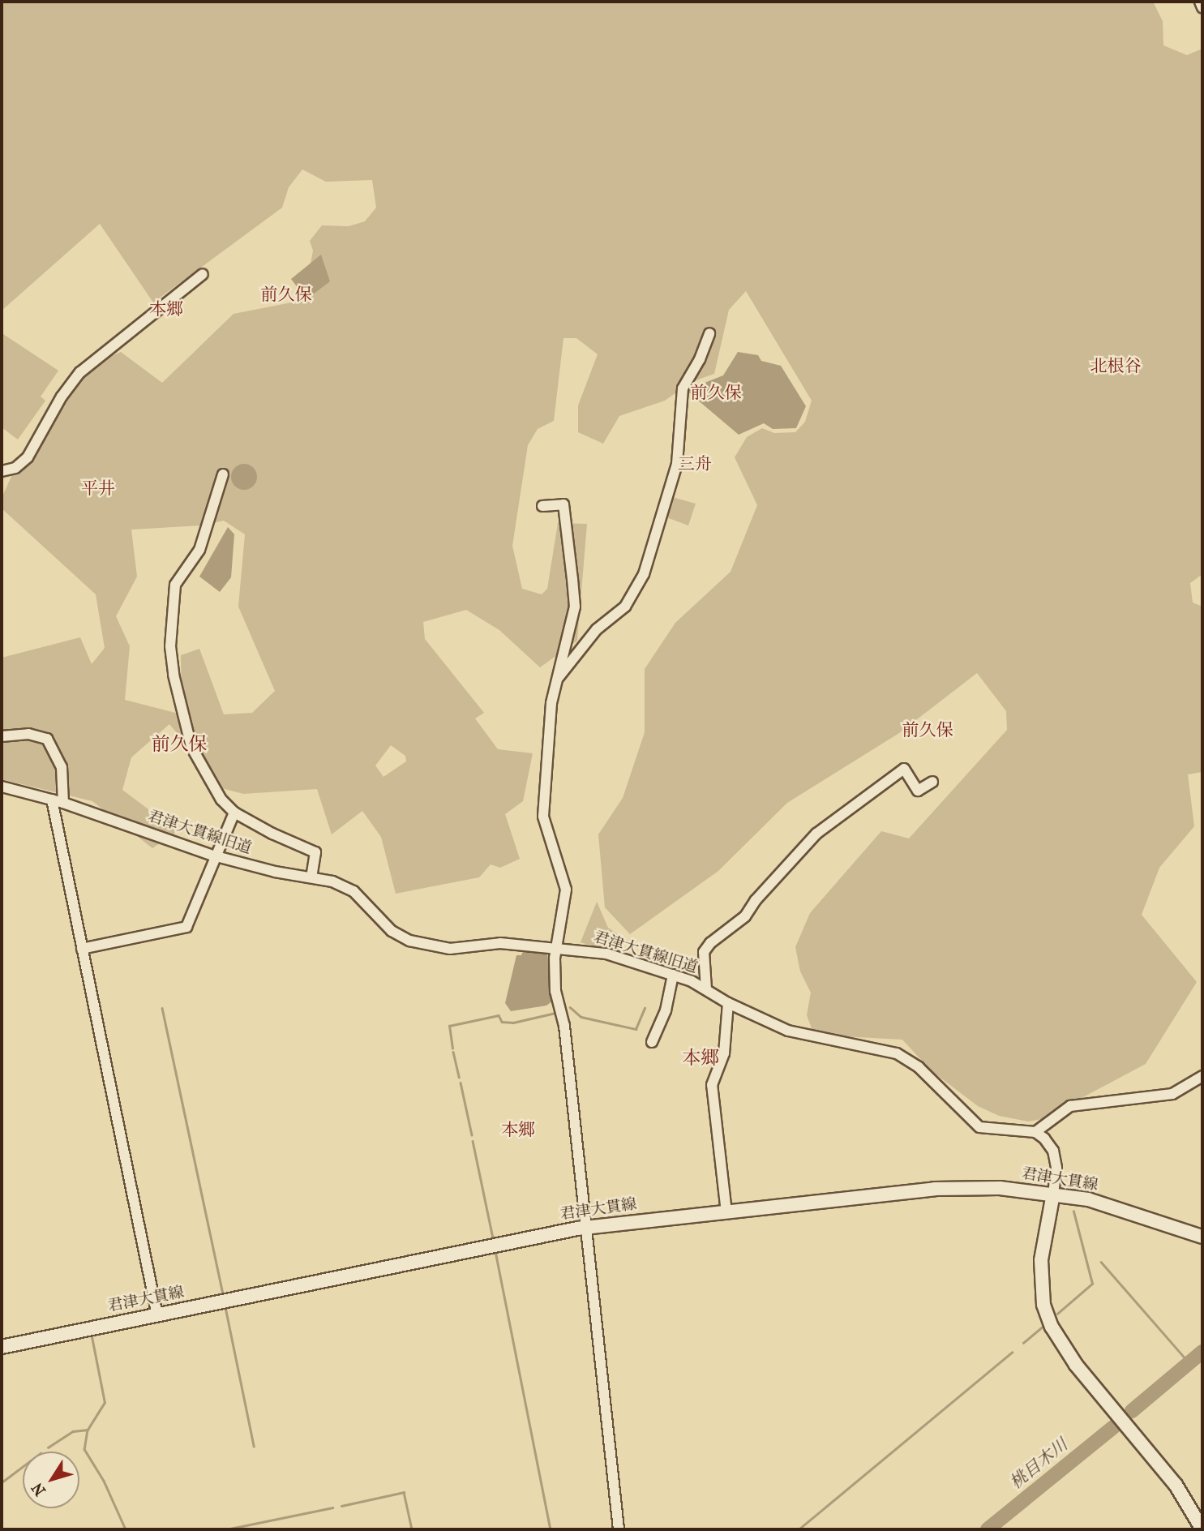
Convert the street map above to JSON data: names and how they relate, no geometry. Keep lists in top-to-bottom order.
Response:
{
  "streets": {
    "main road": ["君津大貫線"],
    "street": ["君津大貫線旧道"]
  },
  "districts": [
    "前久保",
    "本郷",
    "北根谷",
    "前久保",
    "三舟",
    "平井",
    "前久保",
    "前久保",
    "本郷",
    "本郷"
  ],
  "water": ["桃目木川"],
  "north": "bottom left"
}
